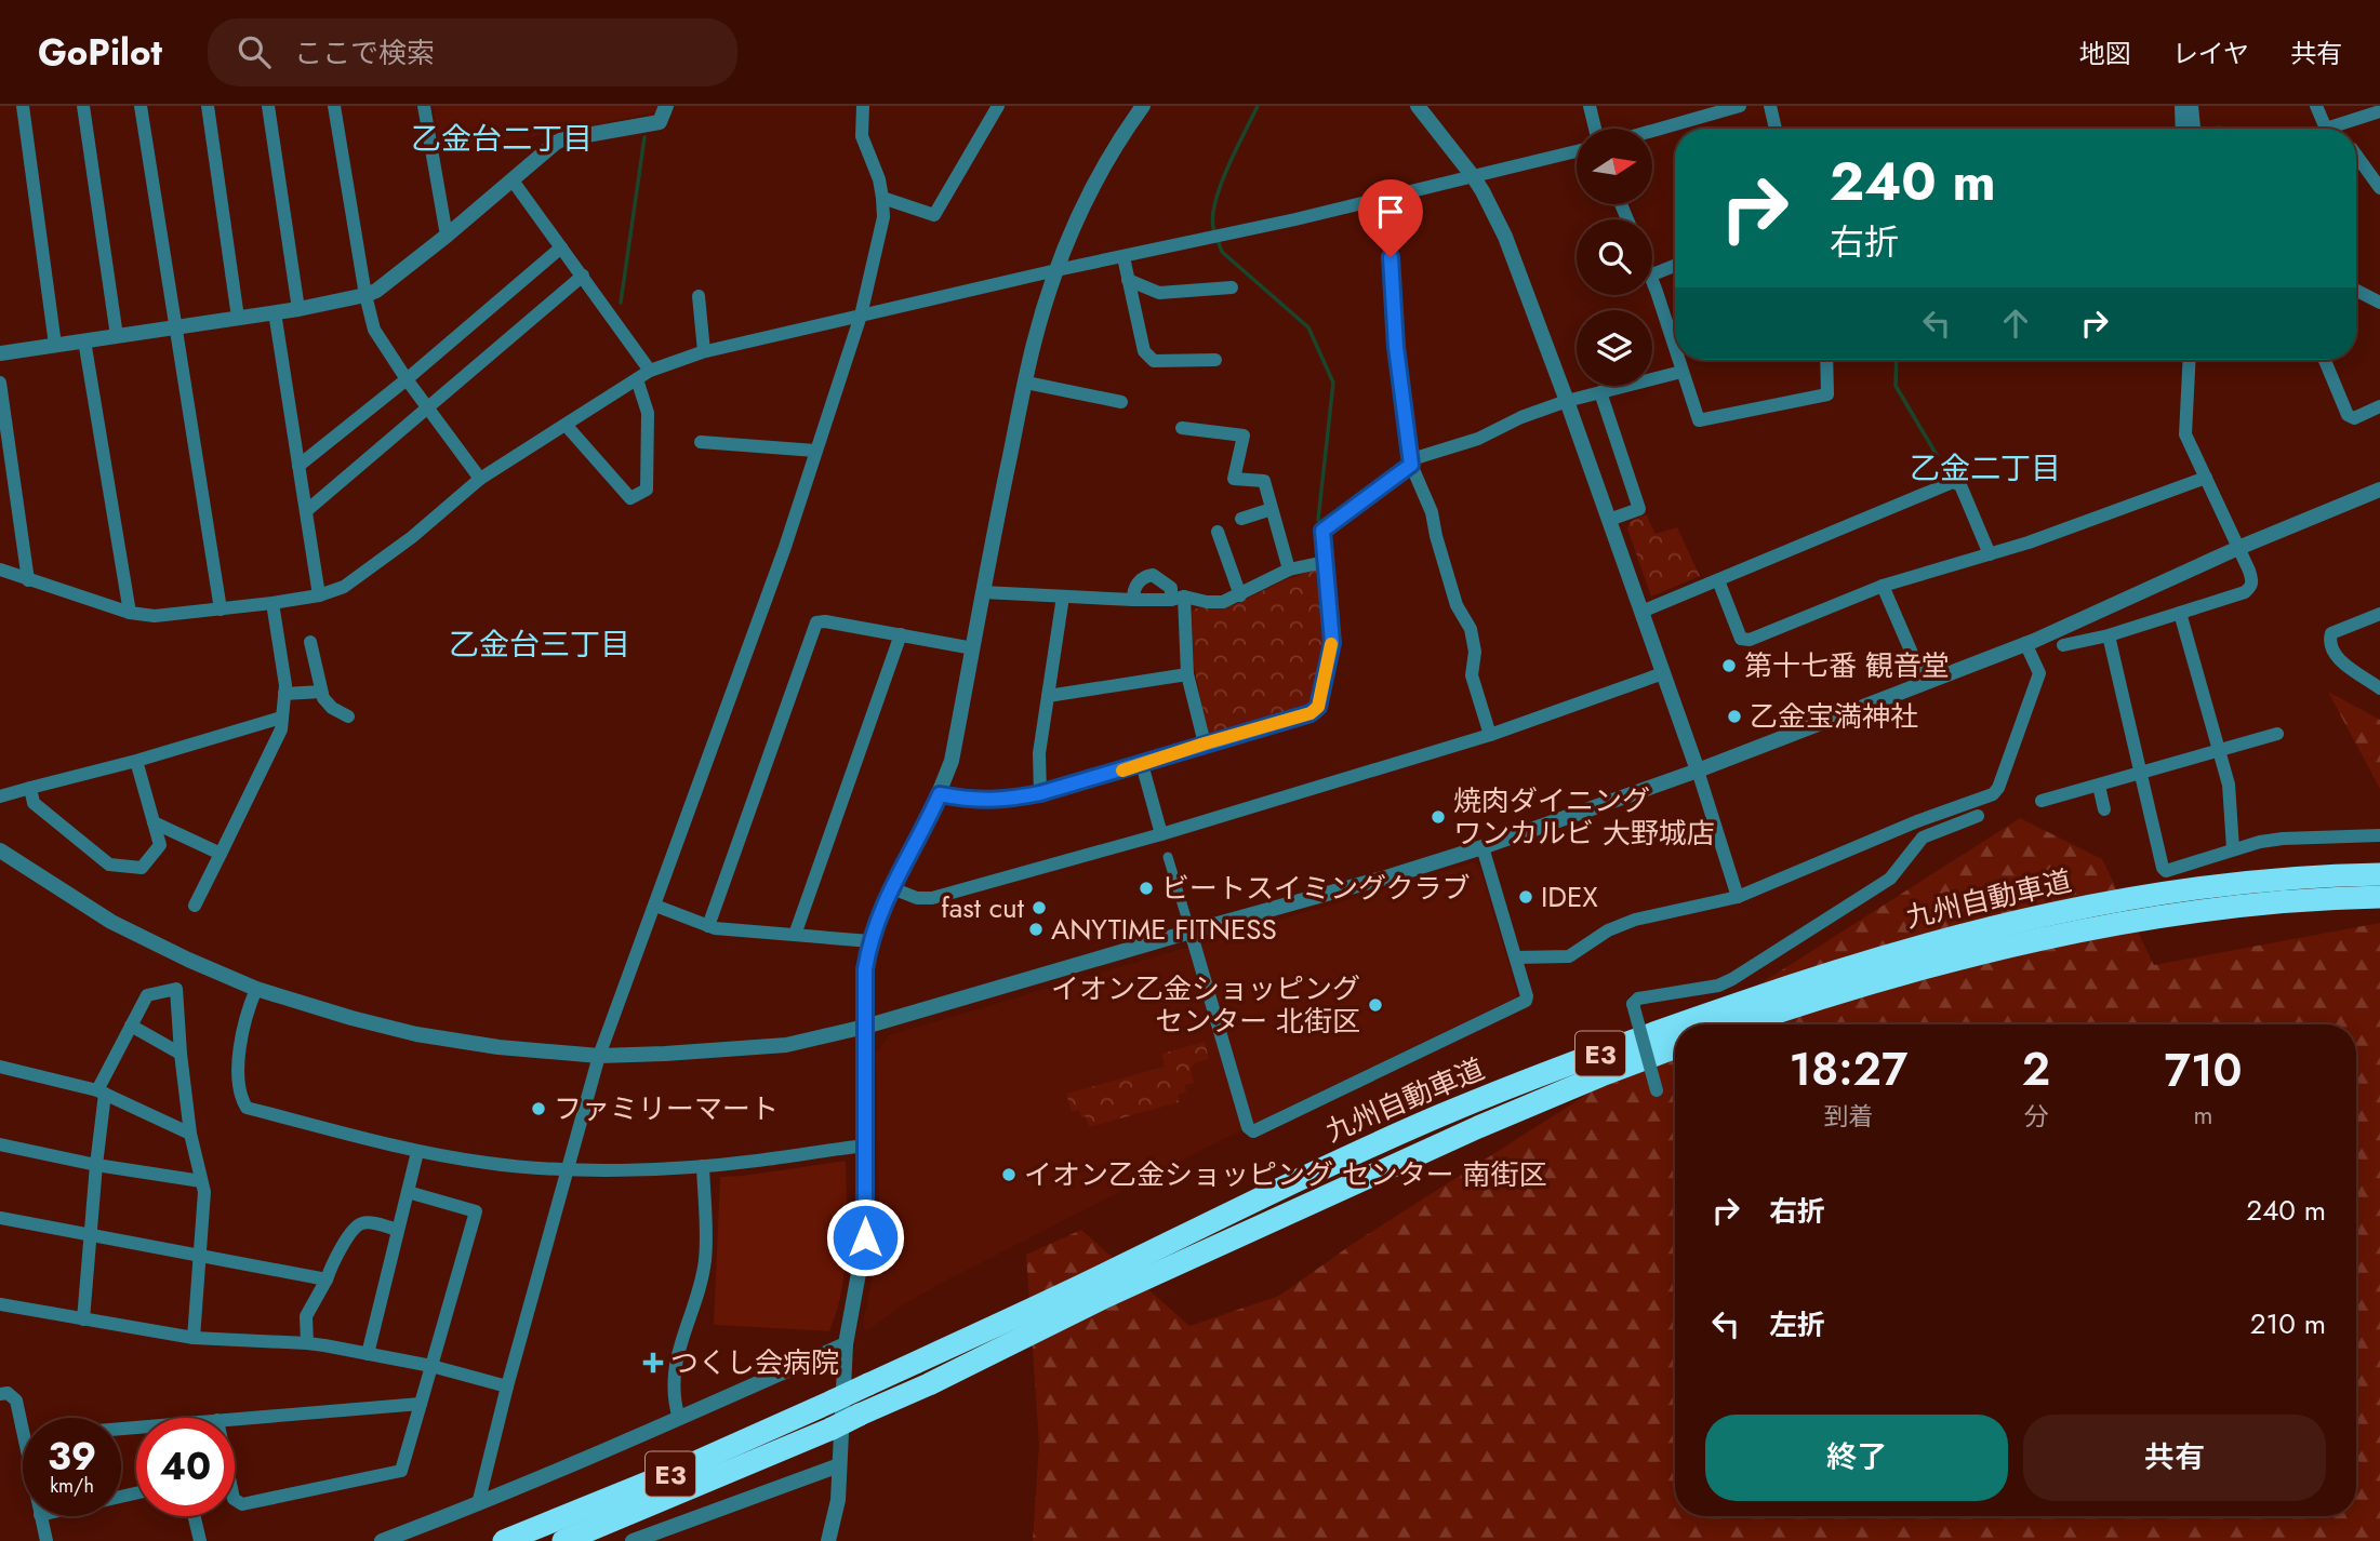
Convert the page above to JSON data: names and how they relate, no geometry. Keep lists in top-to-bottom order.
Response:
{
  "streets": {
    "highway": ["九州自動車道", "E3"]
  },
  "districts": ["乙金台二丁目", "乙金二丁目", "乙金台三丁目"],
  "places": {
    "other": [
      "第十七番 観音堂",
      "乙金宝満神社",
      "焼肉ダイニング ワンカルビ 大野城店",
      "ビートスイミングクラブ",
      "IDEX",
      "fast cut",
      "ANYTIME FITNESS",
      "イオン乙金ショッピング センター 北街区",
      "ファミリーマート",
      "イオン乙金ショッピング センター 南街区"
    ],
    "health": ["つくし会病院"]
  },
  "north": "right",
  "page": {
    "header": "GoPilot",
    "search": "ここで検索",
    "nav": ["地図", "レイヤ", "共有"],
    "turn": ["240 m", "右折"],
    "eta": [
      "18:27",
      "到着",
      "2",
      "分",
      "710",
      "m"
    ],
    "list": [
      {
        "name": "右折",
        "value": "240 m"
      },
      {
        "name": "左折",
        "value": "210 m"
      }
    ],
    "buttons": ["終了", "共有"],
    "speed": "39 km/h",
    "limit": "40"
  }
}
